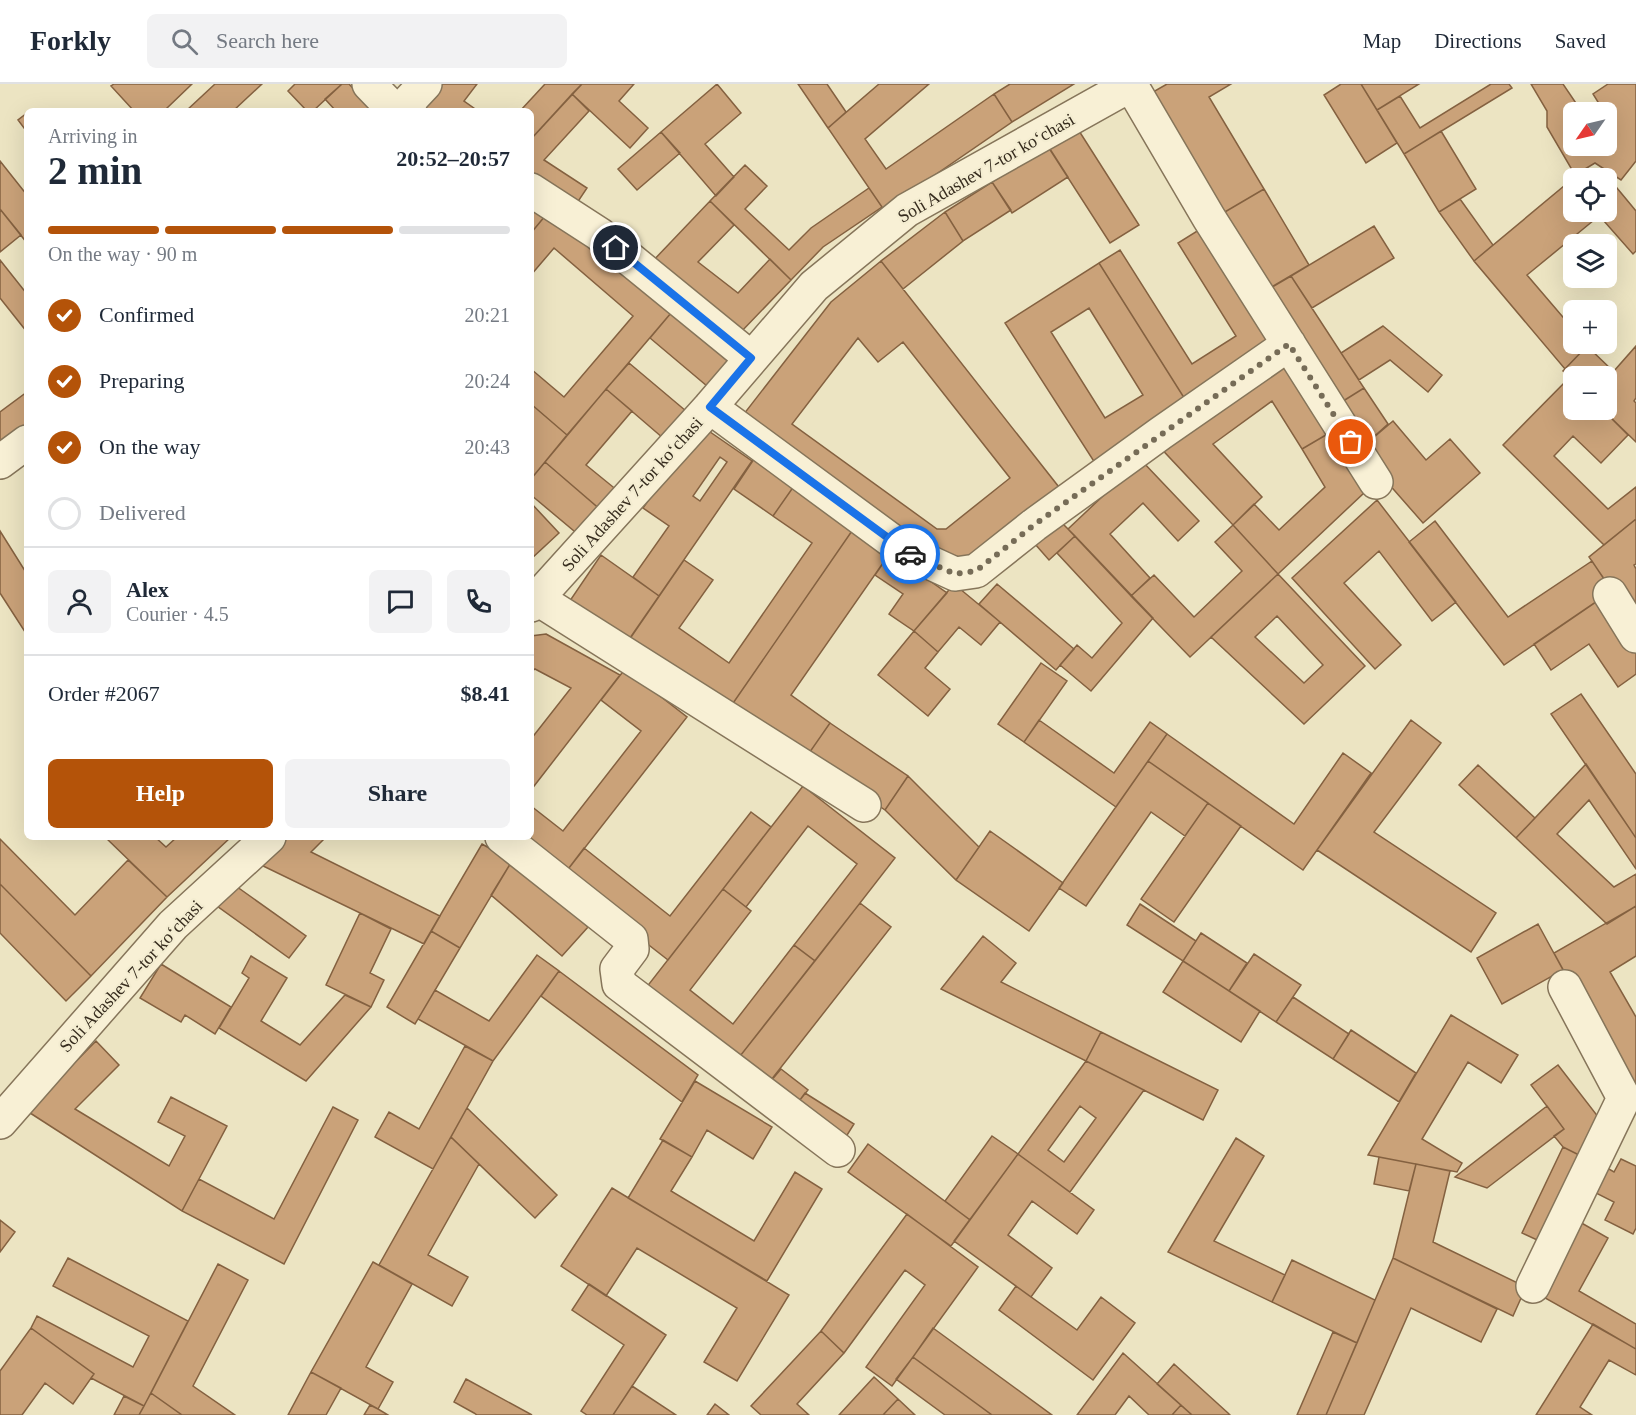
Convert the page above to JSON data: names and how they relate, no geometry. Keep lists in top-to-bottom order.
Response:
{
  "streets": {
    "street": ["Soli Adashev 7-tor koʻchasi"]
  },
  "north": "bottom left",
  "page": {
    "header": "Forkly",
    "search": "Search here",
    "nav": ["Map", "Directions", "Saved"],
    "map_buttons": ["+", "−"],
    "heading": ["2 min", "Arriving in", "20:52–20:57"],
    "panel": [
      "Alex",
      "Courier · 4.5",
      "Order #2067",
      "$8.41"
    ],
    "bar": "On the way · 90 m",
    "list": [
      ["Confirmed", "20:21"],
      ["Preparing", "20:24"],
      ["On the way", "20:43"],
      "Delivered"
    ],
    "buttons": ["Help", "Share"]
  }
}
